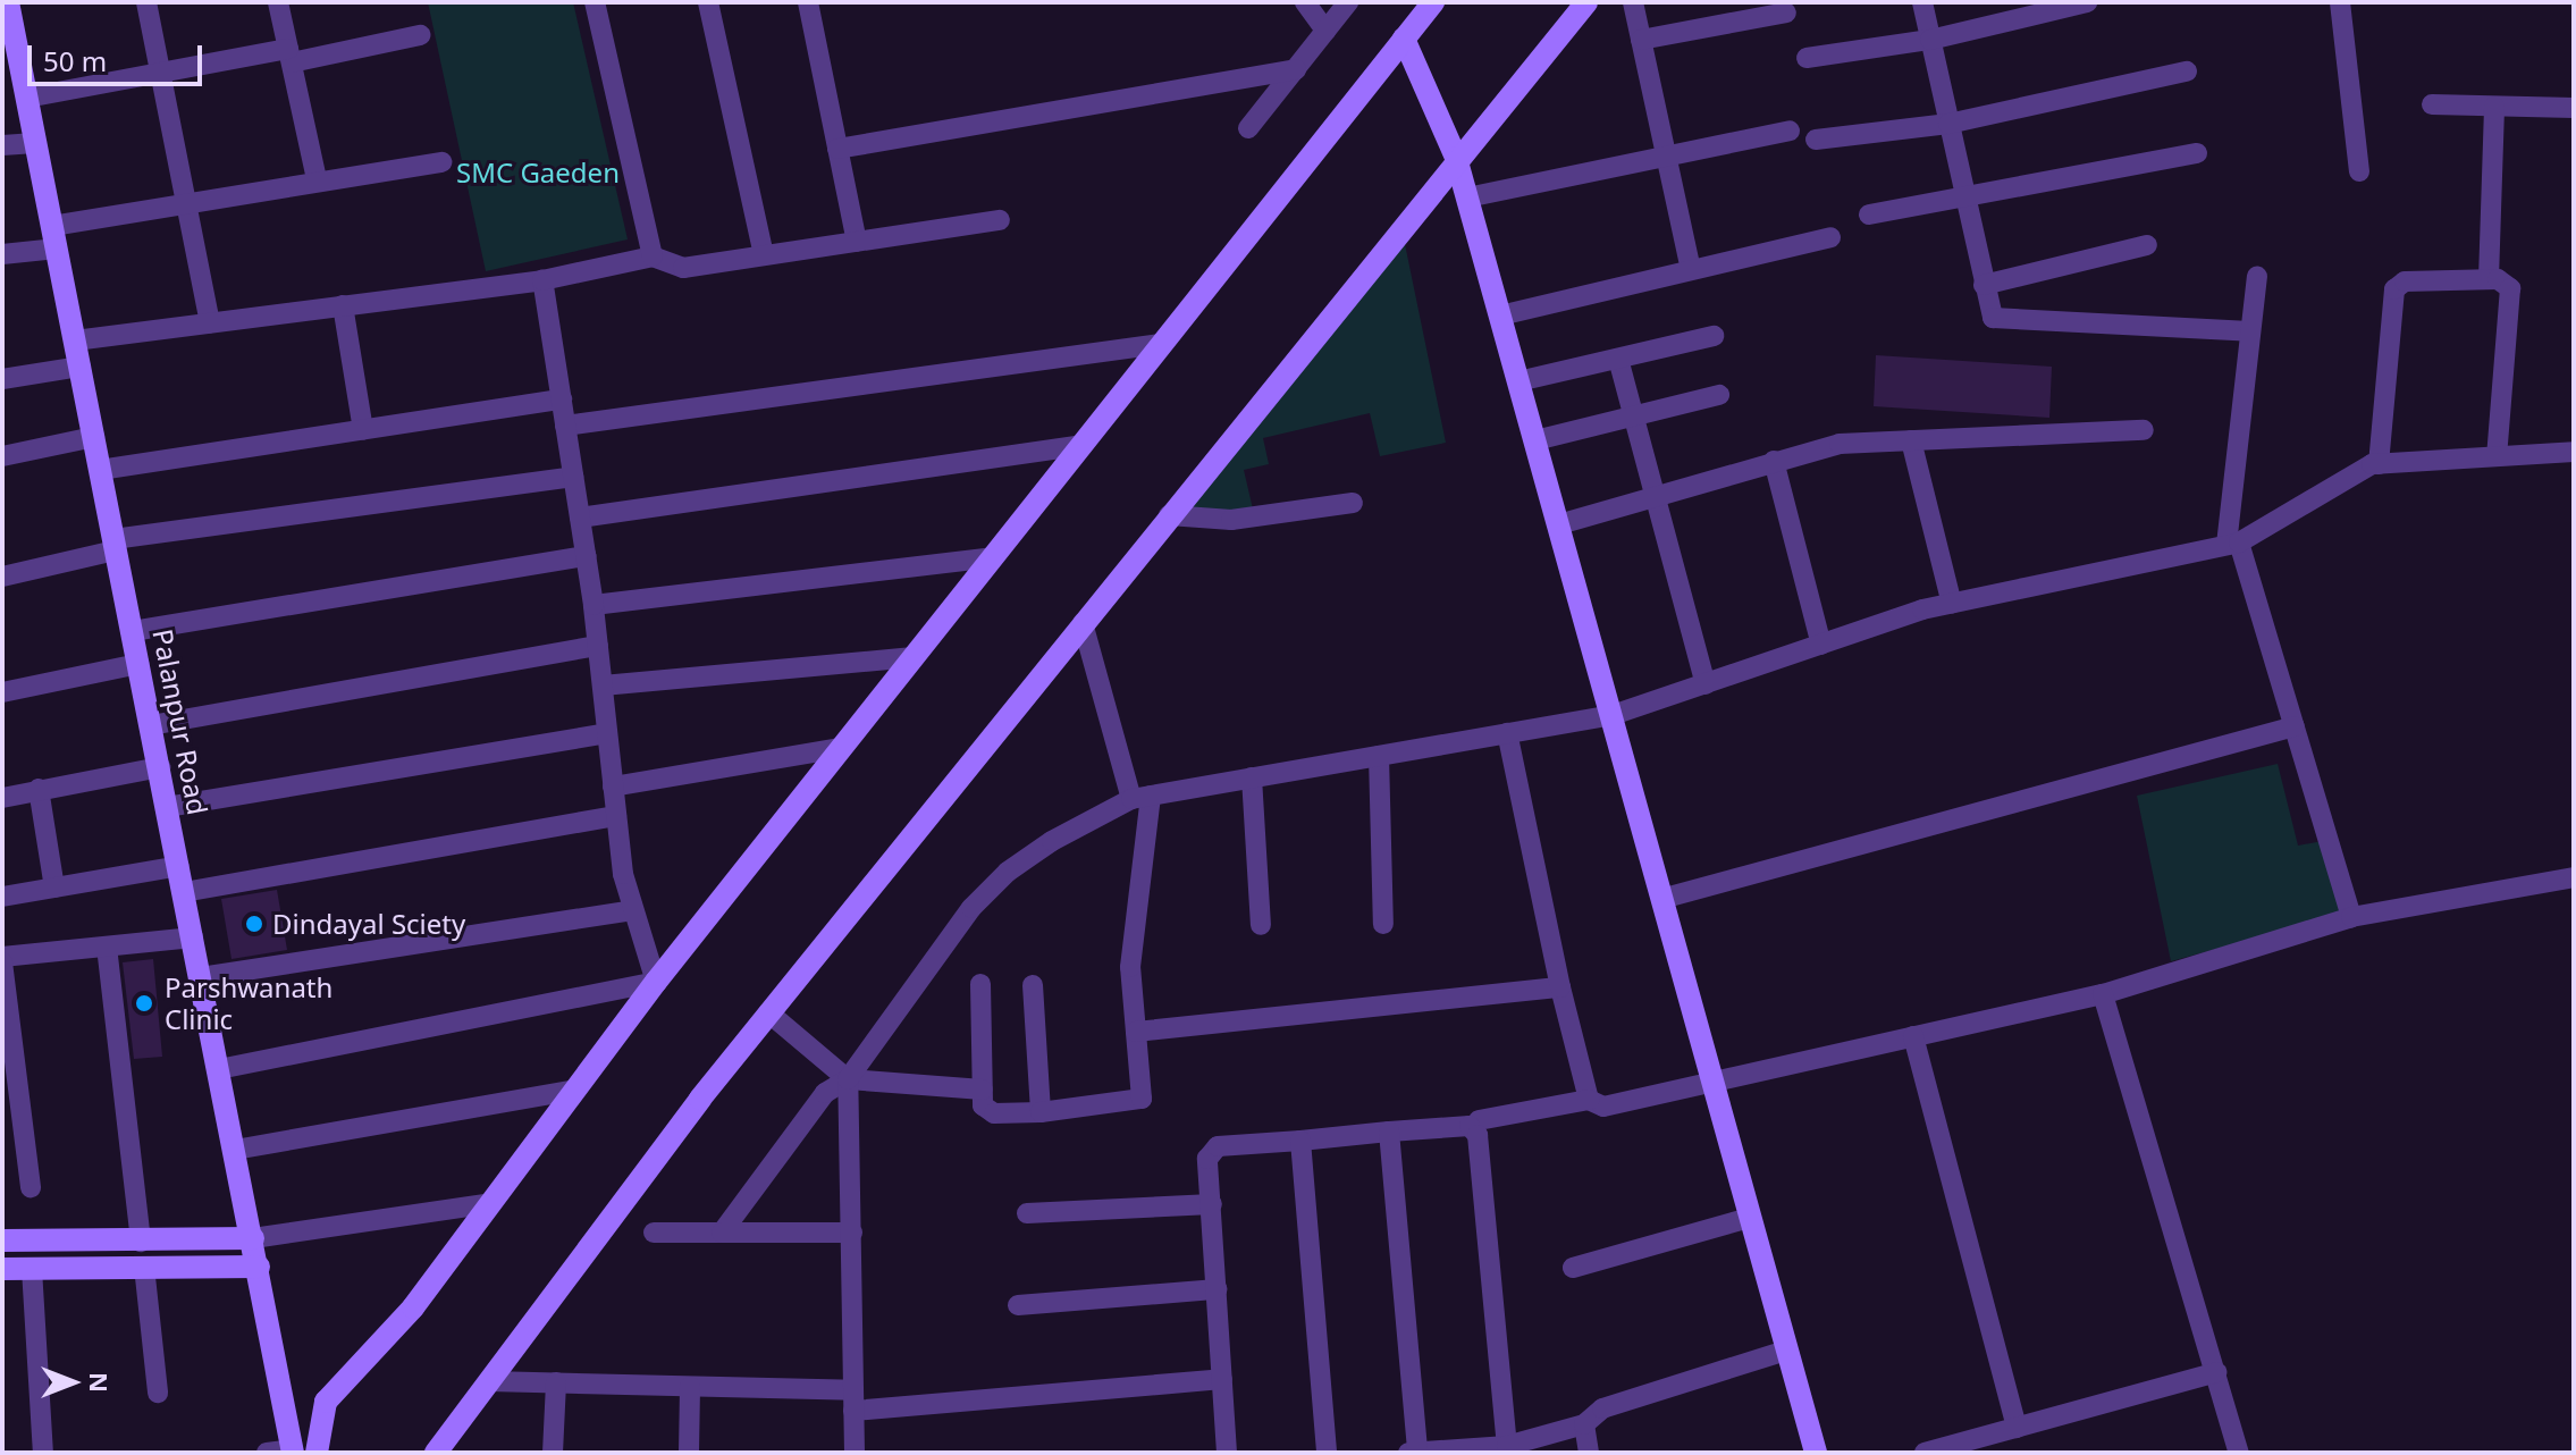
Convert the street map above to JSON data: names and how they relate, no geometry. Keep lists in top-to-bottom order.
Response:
{
  "streets": {
    "street": ["Palanpur Road"]
  },
  "parks": ["SMC Gaeden"],
  "places": ["Dindayal Sciety", "Parshwanath Clinic"],
  "scale_bar": "50 m",
  "north": "right"
}
